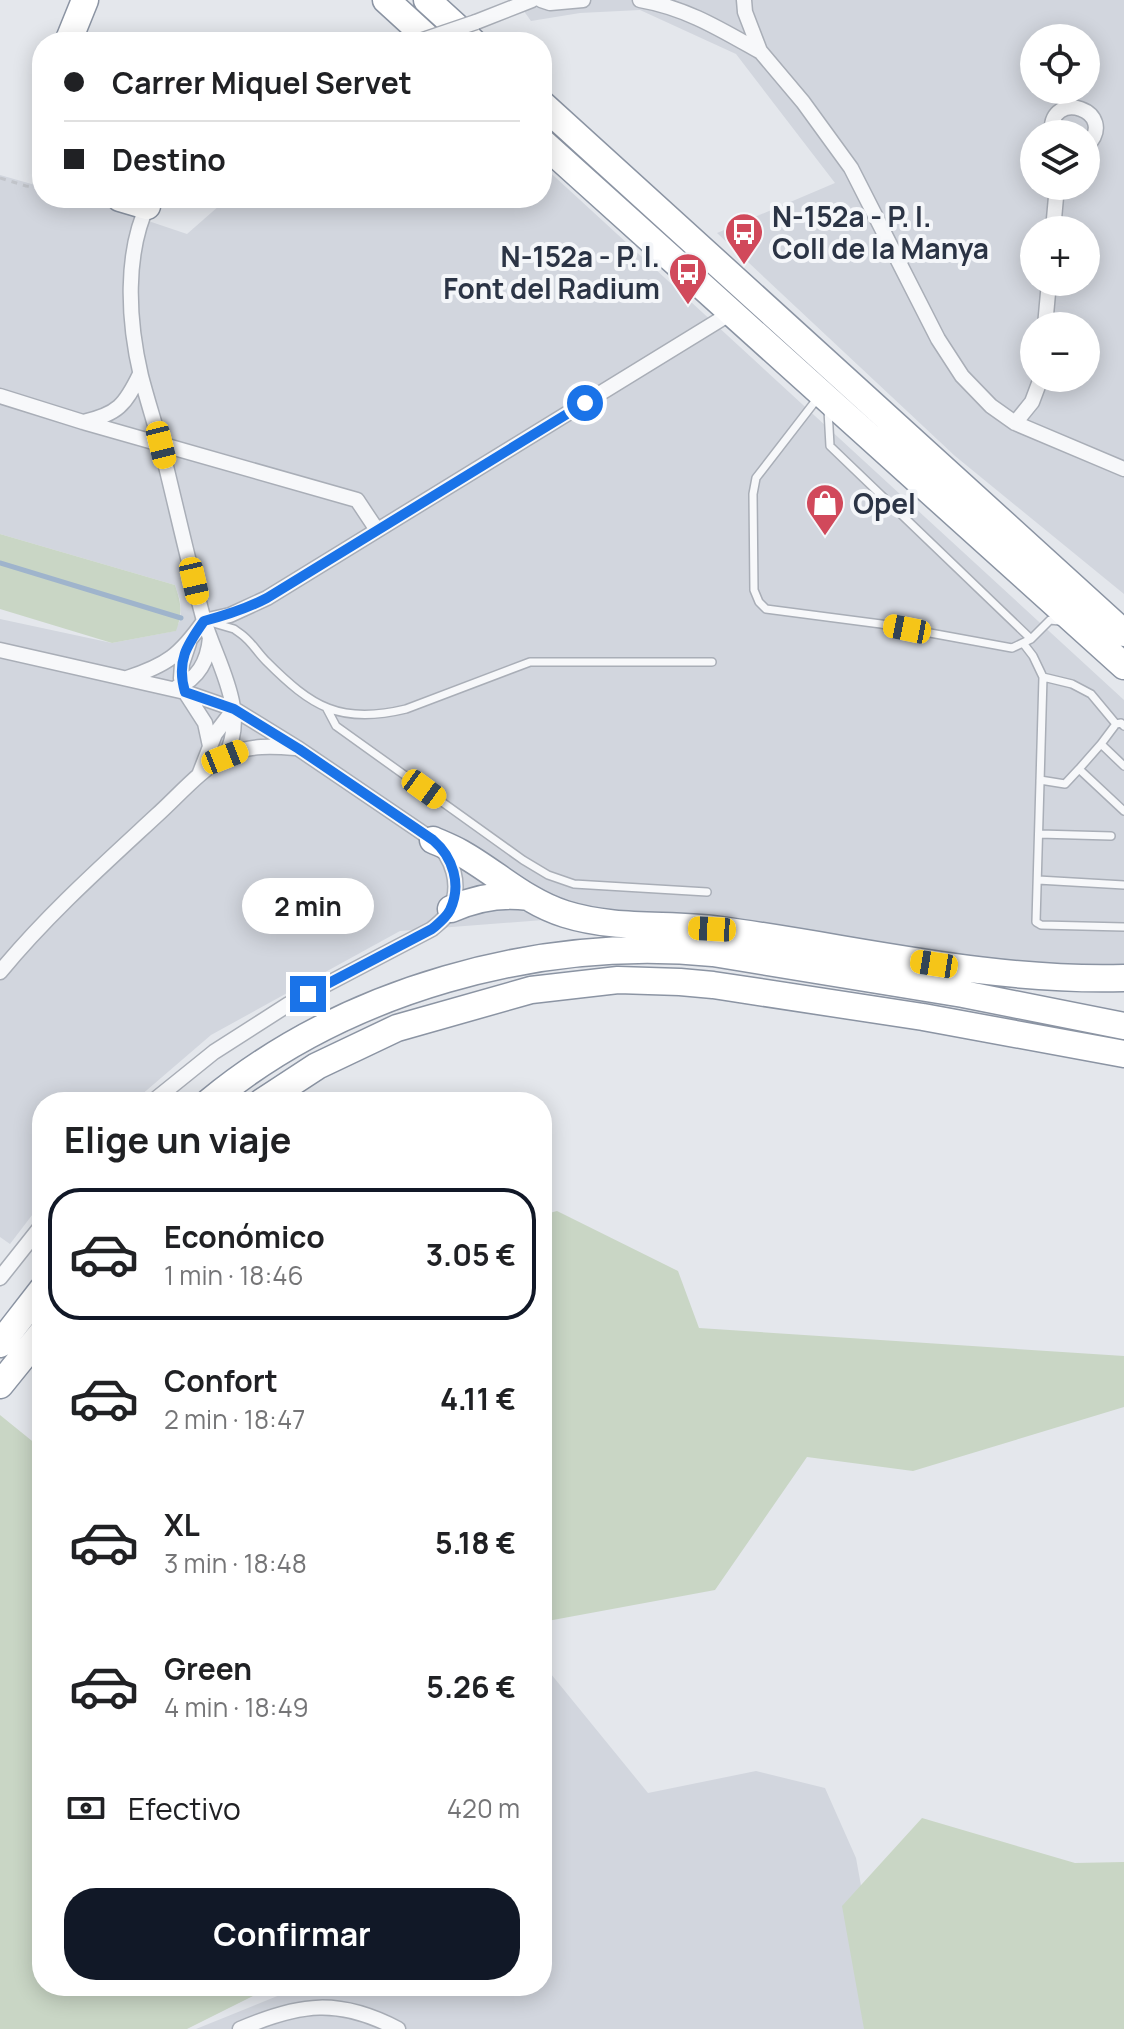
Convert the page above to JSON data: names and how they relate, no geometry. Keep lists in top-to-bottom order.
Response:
{
  "places": {
    "bus stop": ["N-152a - P. I. Coll de la Manya", "N-152a - P. I. Font del Radium"],
    "shop": ["Opel"]
  },
  "page": {
    "map_buttons": ["+", "−"],
    "banner": ["Carrer Miquel Servet", "Destino"],
    "bubble": "2 min",
    "heading": "Elige un viaje",
    "list": [
      {
        "name": "Económico",
        "note": "1 min · 18:46",
        "value": "3.05 €"
      },
      {
        "name": "Confort",
        "note": "2 min · 18:47",
        "value": "4.11 €"
      },
      {
        "name": "XL",
        "note": "3 min · 18:48",
        "value": "5.18 €"
      },
      {
        "name": "Green",
        "note": "4 min · 18:49",
        "value": "5.26 €"
      }
    ],
    "pay": ["Efectivo", "420 m"],
    "buttons": "Confirmar"
  }
}
